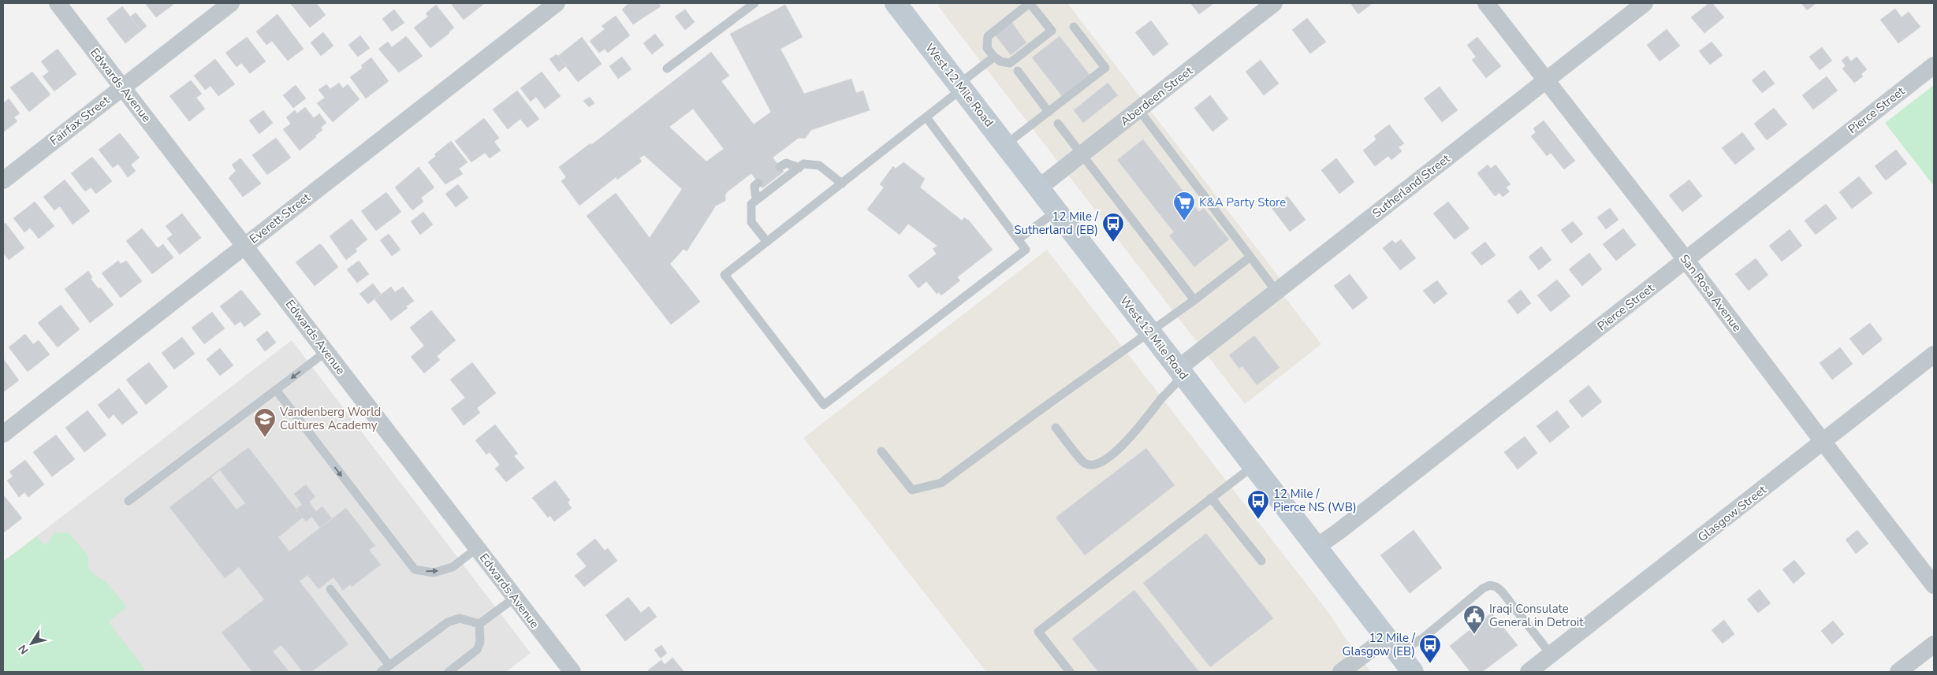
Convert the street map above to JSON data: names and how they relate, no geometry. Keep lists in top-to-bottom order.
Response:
{
  "streets": {
    "main road": ["West 12 Mile Road"],
    "street": [
      "Edwards Avenue",
      "Aberdeen Street",
      "Pierce Street",
      "Fairfax Street",
      "Sutherland Street",
      "Everett Street",
      "San Rosa Avenue",
      "Glasgow Street"
    ]
  },
  "crossings": [
    ["Edwards Avenue", "Fairfax Street"],
    ["Edwards Avenue", "Everett Street"],
    ["West 12 Mile Road", "Aberdeen Street"],
    ["West 12 Mile Road", "Pierce Street"],
    ["West 12 Mile Road", "Sutherland Street"],
    ["Pierce Street", "San Rosa Avenue"],
    ["Sutherland Street", "San Rosa Avenue"],
    ["San Rosa Avenue", "Glasgow Street"]
  ],
  "places": {
    "supermarket": ["K&A Party Store"],
    "bus stop": ["12 Mile / Sutherland (EB)", "12 Mile / Pierce NS (WB)", "12 Mile / Glasgow (EB)"],
    "school or university": ["Vandenberg World Cultures Academy"],
    "public building": ["Iraqi Consulate General in Detroit"]
  },
  "north": "bottom left"
}
